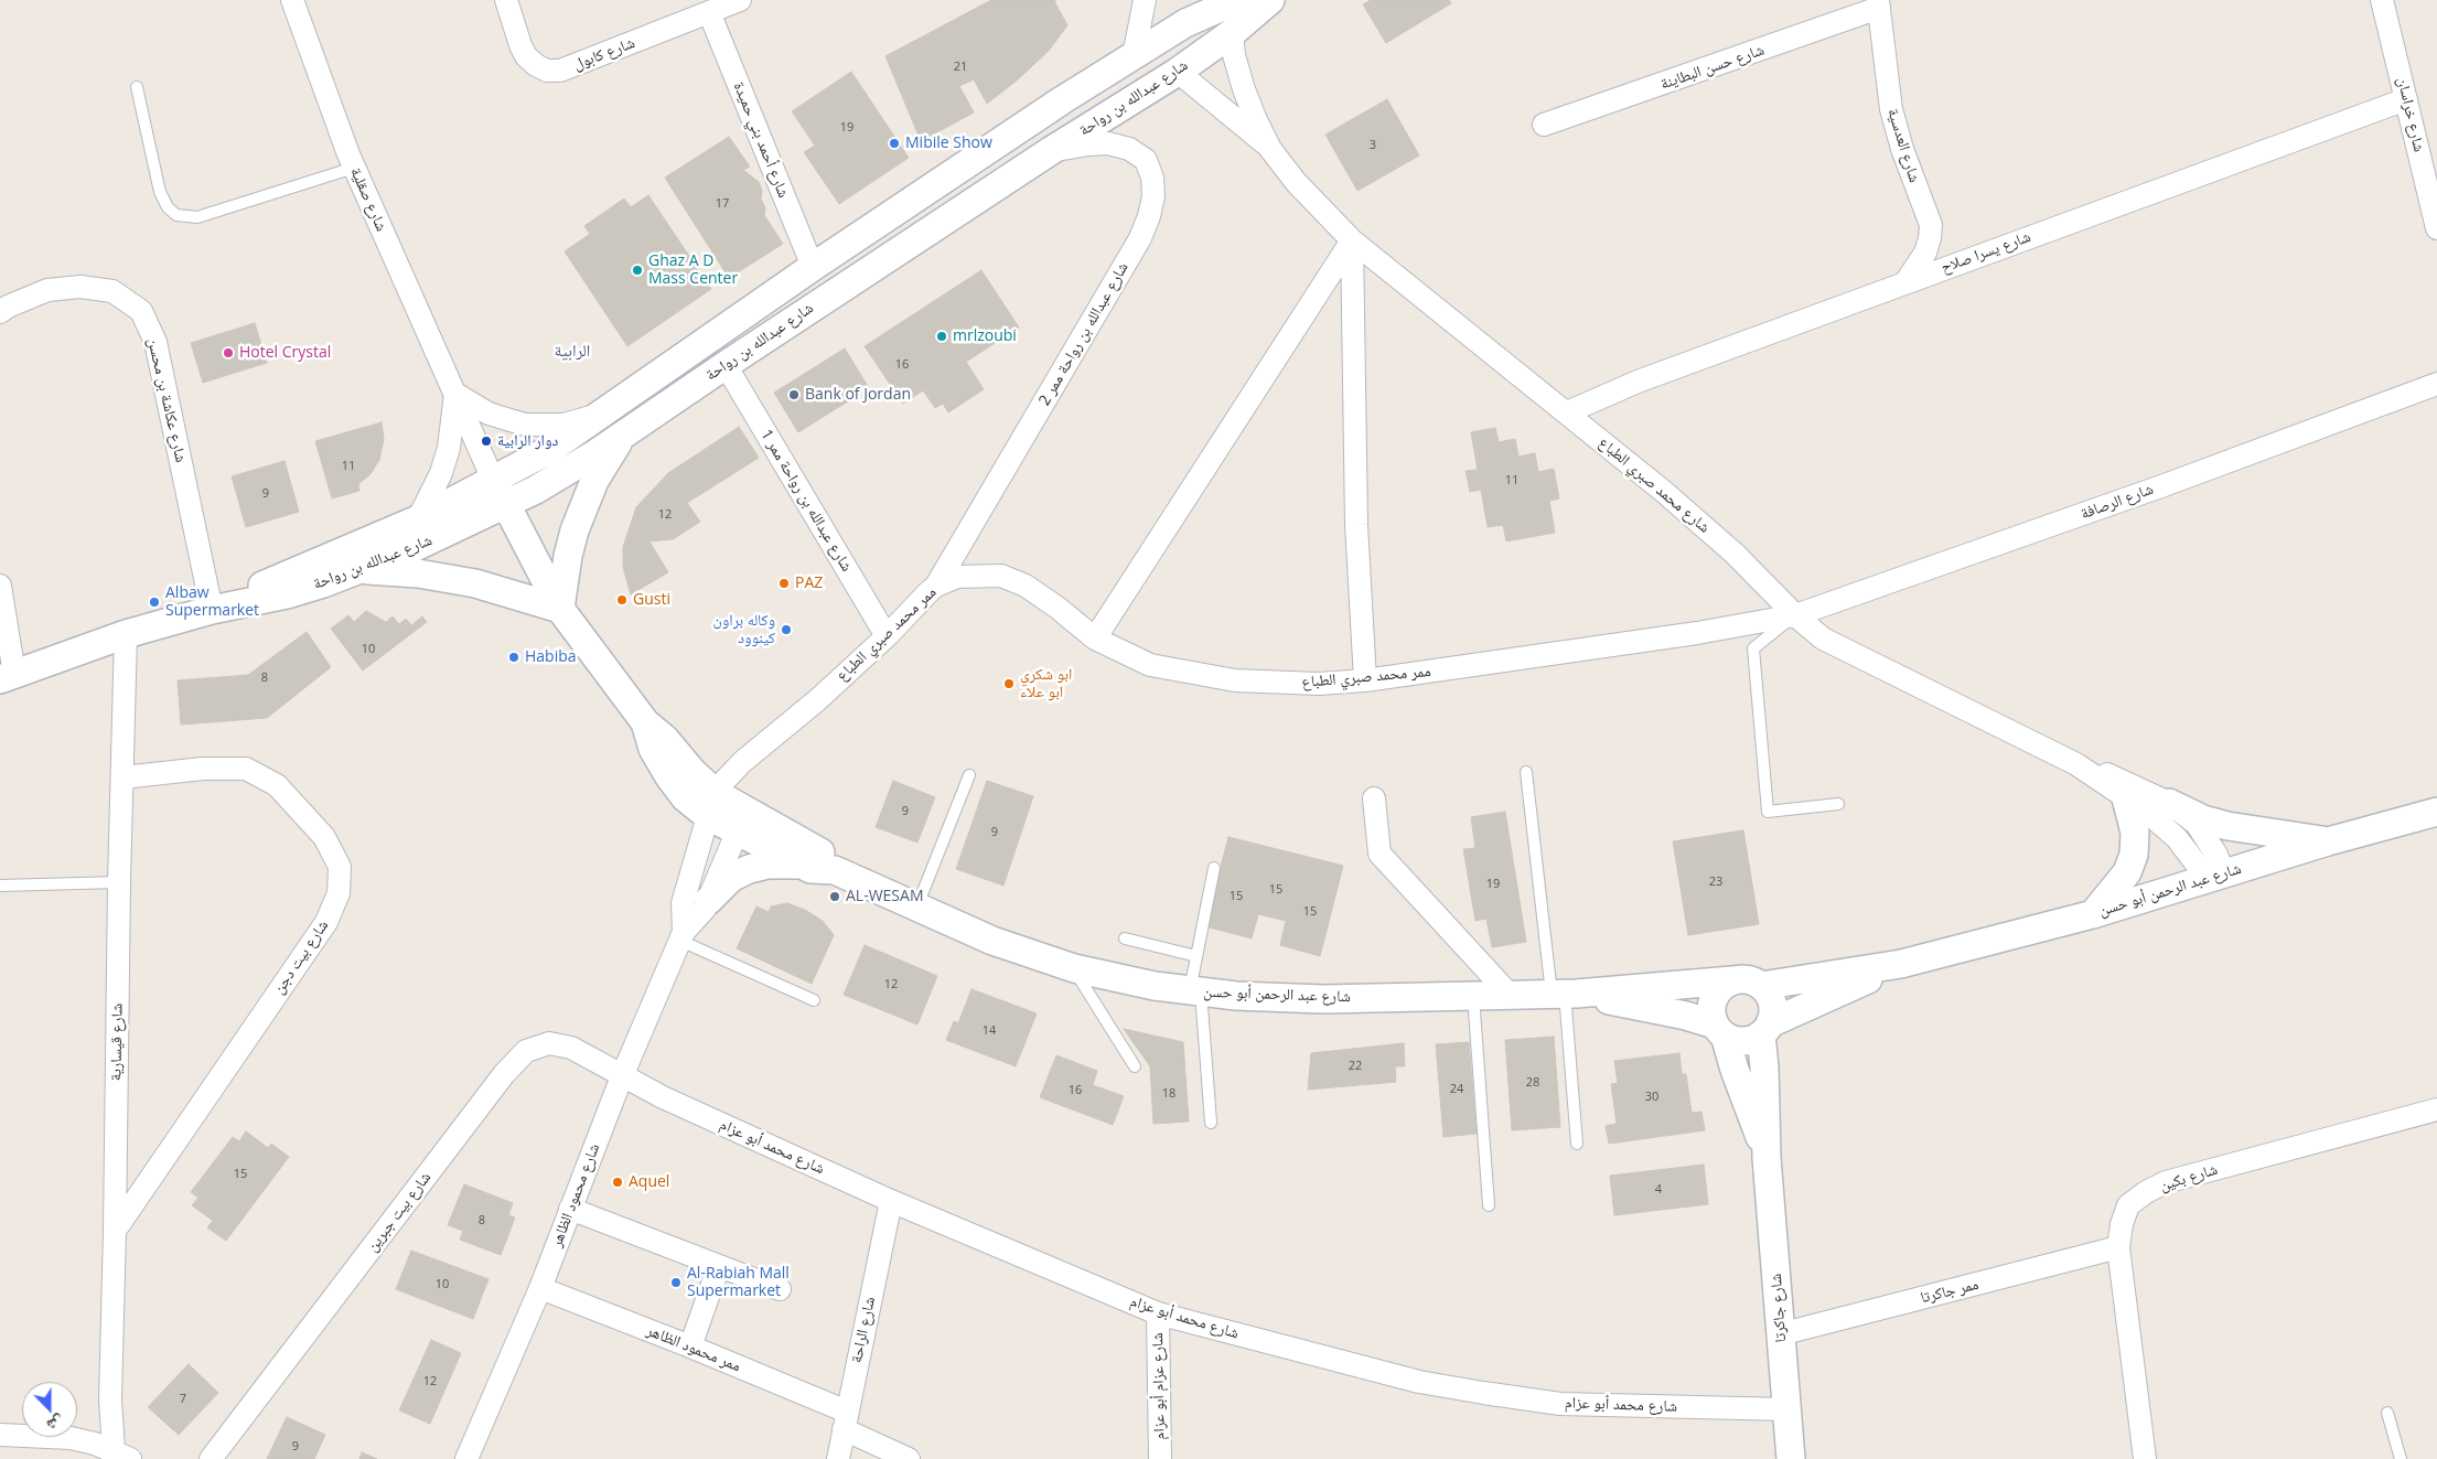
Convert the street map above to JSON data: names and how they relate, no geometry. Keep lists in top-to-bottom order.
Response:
{
  "streets": {
    "street": [
      "شارع كابول",
      "شارع حسن البطاينة",
      "شارع عبدالله بن رواحة",
      "شارع خراسان",
      "شارع أحمد بني حميدة",
      "شارع العدسية",
      "شارع صقلية",
      "شارع يسرا صلاح",
      "شارع عبدالله بن رواحة ممر 2",
      "شارع عكاشة بن محسن",
      "شارع محمد صبري الطباع",
      "شارع عبدالله بن رواحة ممر 1",
      "شارع الرصافة",
      "ممر محمد صبري الطباع",
      "شارع عبد الرحمن أبو حسن",
      "شارع بيت دجن",
      "شارع قيسارية",
      "شارع محمد أبو عزام",
      "شارع بكين",
      "شارع محمود الظاهر",
      "شارع بيت جبرين",
      "ممر جاكرتا",
      "شارع جاكرتا",
      "شارع الراحة",
      "ممر محمود الظاهر",
      "شارع عزام أبو عزام"
    ]
  },
  "crossings": [
    ["شارع كابول", "شارع أحمد بني حميدة"],
    ["شارع حسن البطاينة", "شارع العدسية"],
    ["شارع عبدالله بن رواحة", "شارع أحمد بني حميدة"],
    ["شارع عبدالله بن رواحة", "شارع صقلية"],
    ["شارع عبدالله بن رواحة", "شارع عبدالله بن رواحة ممر 2"],
    ["شارع عبدالله بن رواحة", "شارع عكاشة بن محسن"],
    ["شارع عبدالله بن رواحة", "شارع محمد صبري الطباع"],
    ["شارع عبدالله بن رواحة", "شارع عبدالله بن رواحة ممر 1"],
    ["شارع عبدالله بن رواحة", "شارع عبد الرحمن أبو حسن"],
    ["شارع عبدالله بن رواحة", "شارع قيسارية"],
    ["شارع خراسان", "شارع يسرا صلاح"],
    ["شارع العدسية", "شارع يسرا صلاح"],
    ["شارع صقلية", "شارع عبد الرحمن أبو حسن"],
    ["شارع يسرا صلاح", "شارع محمد صبري الطباع"],
    ["شارع عبدالله بن رواحة ممر 2", "ممر محمد صبري الطباع"],
    ["شارع محمد صبري الطباع", "شارع الرصافة"],
    ["شارع محمد صبري الطباع", "ممر محمد صبري الطباع"],
    ["شارع محمد صبري الطباع", "شارع عبد الرحمن أبو حسن"],
    ["شارع عبدالله بن رواحة ممر 1", "ممر محمد صبري الطباع"],
    ["شارع الرصافة", "ممر محمد صبري الطباع"],
    ["ممر محمد صبري الطباع", "شارع عبد الرحمن أبو حسن"],
    ["ممر محمد صبري الطباع", "شارع محمود الظاهر"],
    ["شارع عبد الرحمن أبو حسن", "شارع محمود الظاهر"],
    ["شارع عبد الرحمن أبو حسن", "شارع جاكرتا"],
    ["شارع بيت دجن", "شارع قيسارية"],
    ["شارع محمد أبو عزام", "شارع محمود الظاهر"],
    ["شارع محمد أبو عزام", "شارع بيت جبرين"],
    ["شارع محمد أبو عزام", "شارع جاكرتا"],
    ["شارع محمد أبو عزام", "شارع الراحة"],
    ["شارع محمد أبو عزام", "شارع عزام أبو عزام"],
    ["شارع بكين", "ممر جاكرتا"],
    ["شارع محمود الظاهر", "شارع بيت جبرين"],
    ["شارع محمود الظاهر", "ممر محمود الظاهر"],
    ["ممر جاكرتا", "شارع جاكرتا"],
    ["شارع الراحة", "ممر محمود الظاهر"]
  ],
  "districts": ["الرابية"],
  "places": [
    "Mibile Show",
    "Ghaz A D Mass Center",
    "mrlzoubi",
    "Hotel Crystal",
    "Bank of Jordan",
    "دوار الرابية",
    "PAZ",
    "Gusti",
    "Albaw Supermarket",
    "وكاله براون كينوود",
    "Habiba",
    "ابو شكري ابو علاء",
    "AL-WESAM",
    "Aquel",
    "Al-Rabiah Mall Supermarket"
  ],
  "house_numbers": [
    "21",
    "19",
    "3",
    "17",
    "16",
    "11",
    "11",
    "9",
    "12",
    "10",
    "8",
    "9",
    "9",
    "23",
    "19",
    "15",
    "15",
    "15",
    "12",
    "14",
    "22",
    "28",
    "24",
    "16",
    "18",
    "30",
    "15",
    "4",
    "8",
    "10",
    "12",
    "7",
    "9"
  ],
  "north": "bottom"
}
